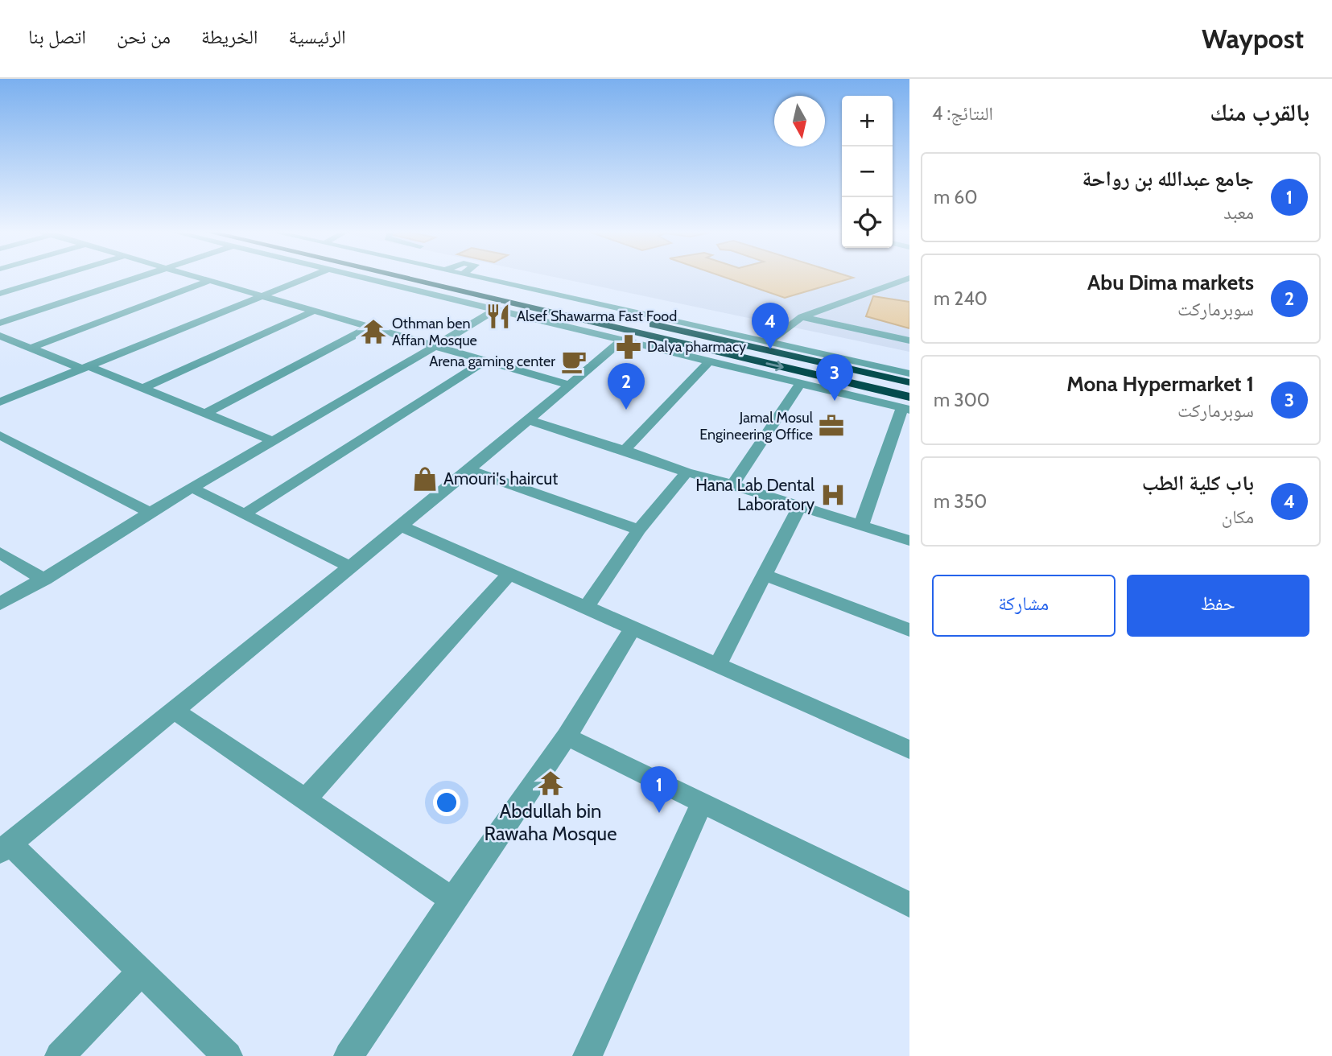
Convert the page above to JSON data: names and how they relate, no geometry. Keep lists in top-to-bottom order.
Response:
{
  "places": {
    "restaurant": ["Alsef Shawarma Fast Food"],
    "temple": ["Othman ben Affan Mosque", "Abdullah bin Rawaha Mosque"],
    "pharmacy": ["Dalya pharmacy"],
    "cafe": ["Arena gaming center"],
    "office": ["Jamal Mosul Engineering Office"],
    "shop": ["Amouri's haircut"],
    "hospital": ["Hana Lab Dental Laboratory"]
  },
  "north": "bottom",
  "page": {
    "header": "Waypost",
    "nav": [
      "الرئيسية",
      "الخريطة",
      "من نحن",
      "اتصل بنا"
    ],
    "heading": ["بالقرب منك", "النتائج: 4"],
    "map_buttons": ["+", "−"],
    "list": [
      {
        "mark": "1",
        "name": "جامع عبدالله بن رواحة",
        "note": "معبد",
        "value": "60 m"
      },
      {
        "mark": "2",
        "name": "Abu Dima markets",
        "note": "سوبرماركت",
        "value": "240 m"
      },
      {
        "mark": "3",
        "name": "Mona Hypermarket 1",
        "note": "سوبرماركت",
        "value": "300 m"
      },
      {
        "mark": "4",
        "name": "باب كلية الطب",
        "note": "مكان",
        "value": "350 m"
      }
    ],
    "pins": [
      "4",
      "3",
      "2",
      "1"
    ],
    "buttons": ["حفظ", "مشاركة"]
  }
}
